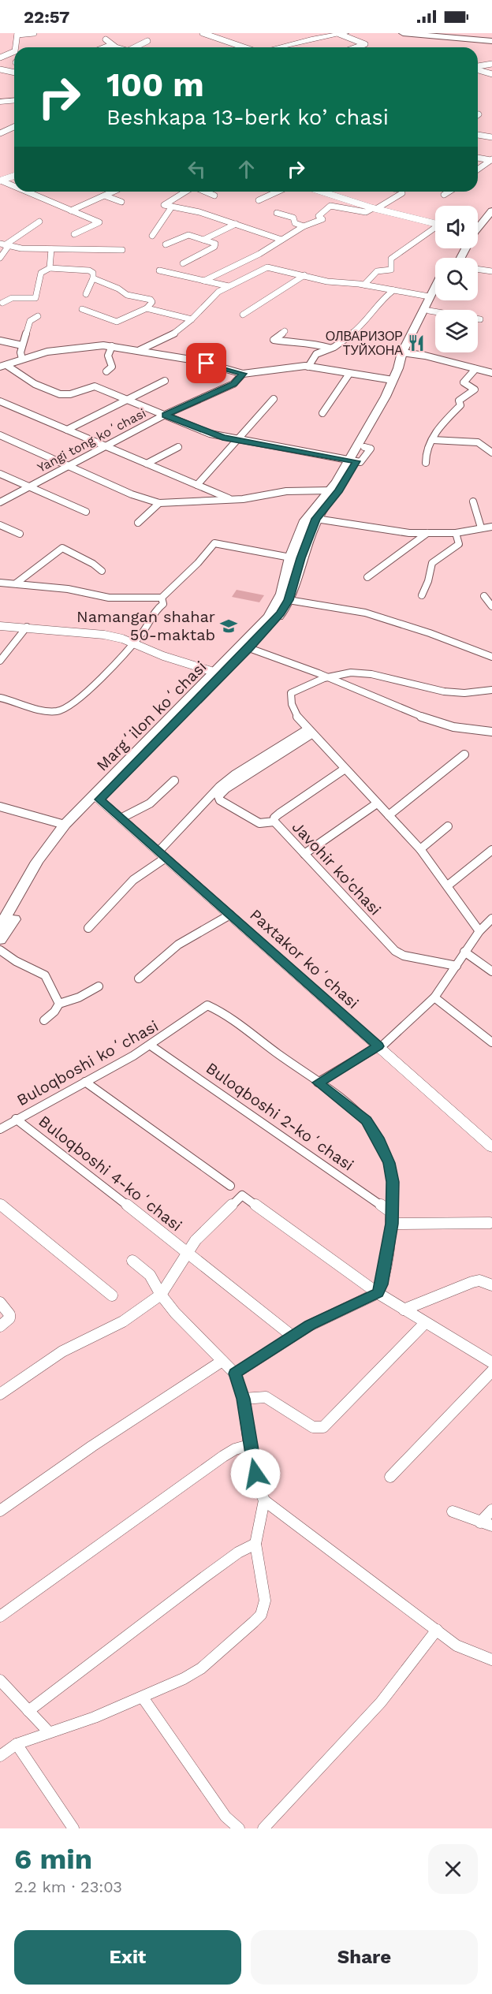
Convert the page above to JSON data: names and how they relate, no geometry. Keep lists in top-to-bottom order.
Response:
{
  "streets": {
    "main road": ["Margʻilon koʻchasi", "Paxtakor koʻchasi"],
    "street": [
      "Yangi tong koʻchasi",
      "Javohir ko'chasi",
      "Buloqboshi koʻchasi",
      "Buloqboshi 2-koʻchasi",
      "Buloqboshi 4-koʻchasi"
    ]
  },
  "crossings": [
    ["Margʻilon koʻchasi", "Paxtakor koʻchasi"],
    ["Buloqboshi koʻchasi", "Buloqboshi 2-koʻchasi"],
    ["Buloqboshi koʻchasi", "Buloqboshi 4-koʻchasi"]
  ],
  "places": {
    "restaurant": ["ОЛВАРИЗОР ТУЙХОНА"],
    "school or university": ["Namangan shahar 50-maktab"]
  },
  "page": {
    "status": "22:57",
    "turn": ["100 m", "Beshkapa 13-berk koʼchasi"],
    "heading": ["6 min", "2.2 km · 23:03"],
    "buttons": ["Exit", "Share"]
  }
}
